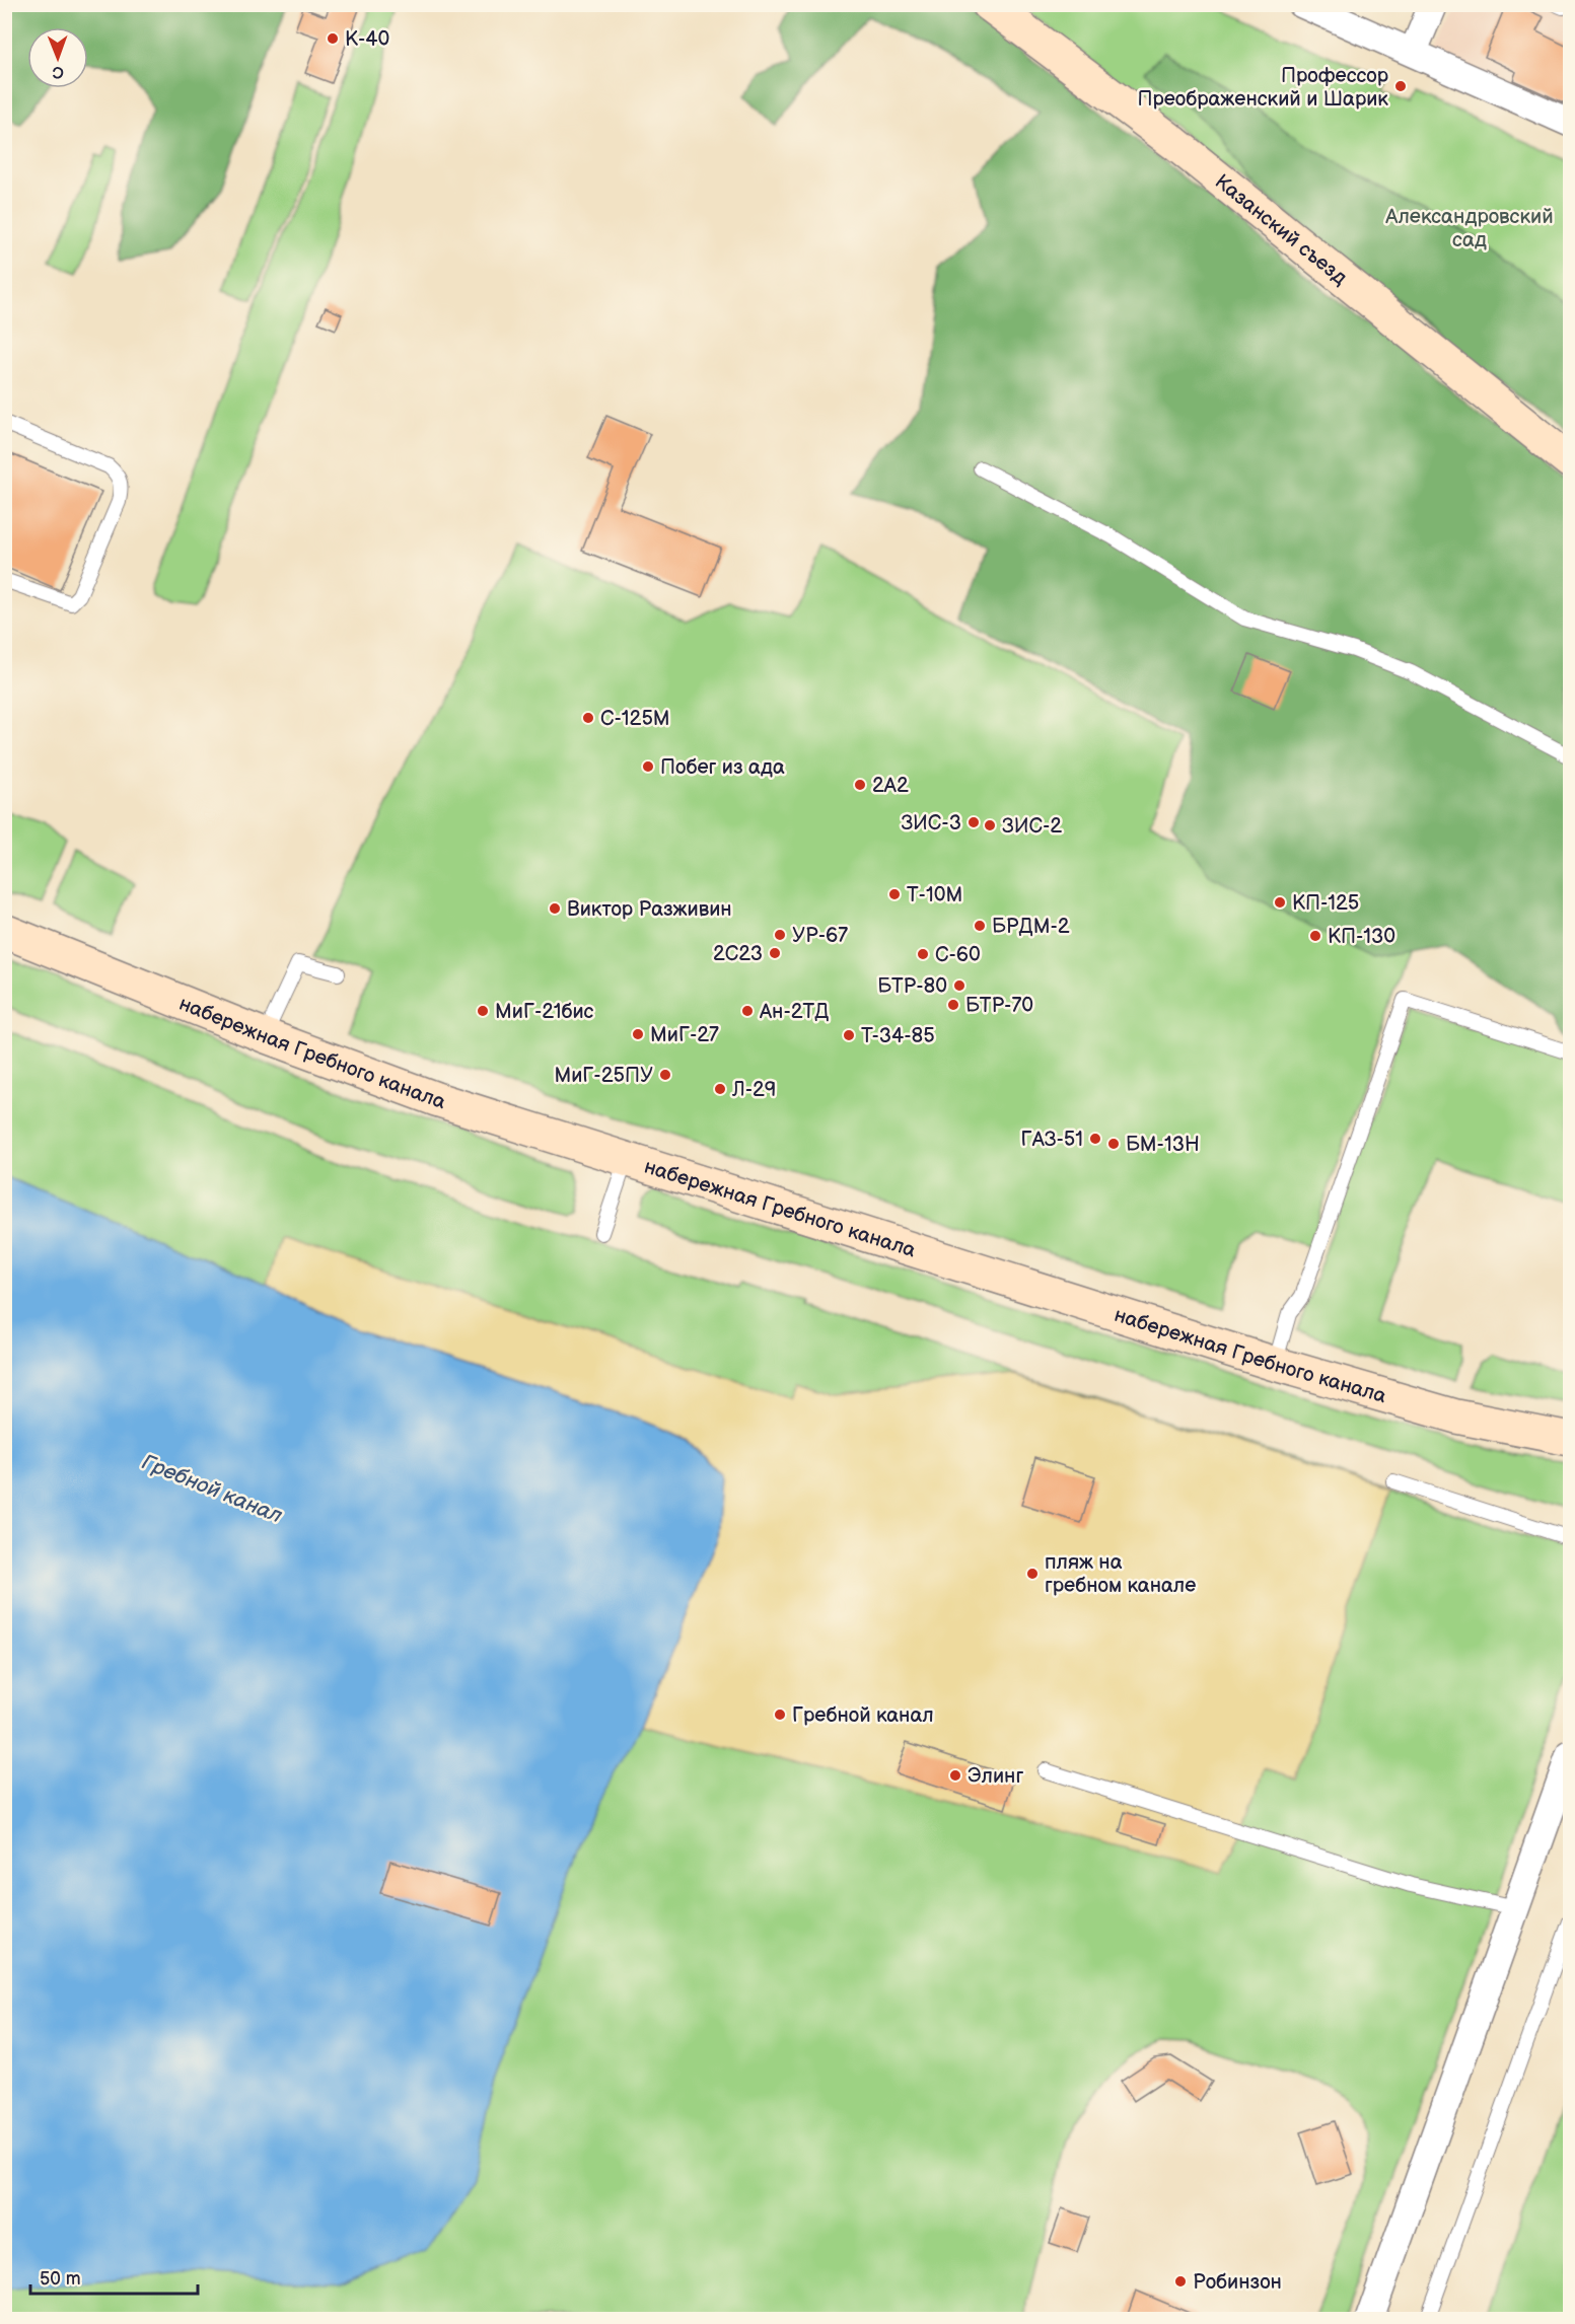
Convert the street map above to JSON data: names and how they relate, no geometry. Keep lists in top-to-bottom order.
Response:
{
  "streets": {
    "street": ["Казанский съезд", "набережная Гребного канала"]
  },
  "water": ["Гребной канал"],
  "parks": ["Александровский сад"],
  "places": [
    "К-40",
    "Профессор Преображенский и Шарик",
    "С-125М",
    "Побег из ада",
    "2А2",
    "ЗИС-3",
    "ЗИС-2",
    "Т-10М",
    "КП-125",
    "Виктор Разживин",
    "БРДМ-2",
    "УР-67",
    "КП-130",
    "2С23",
    "С-60",
    "БТР-80",
    "БТР-70",
    "МиГ-21бис",
    "Ан-2ТД",
    "МиГ-27",
    "T-34-85",
    "МиГ-25ПУ",
    "Л-29",
    "ГАЗ-51",
    "БМ-13Н",
    "пляж на гребном канале",
    "Гребной канал",
    "Элинг",
    "Робинзон"
  ],
  "scale_bar": "50 m",
  "north": "bottom"
}
